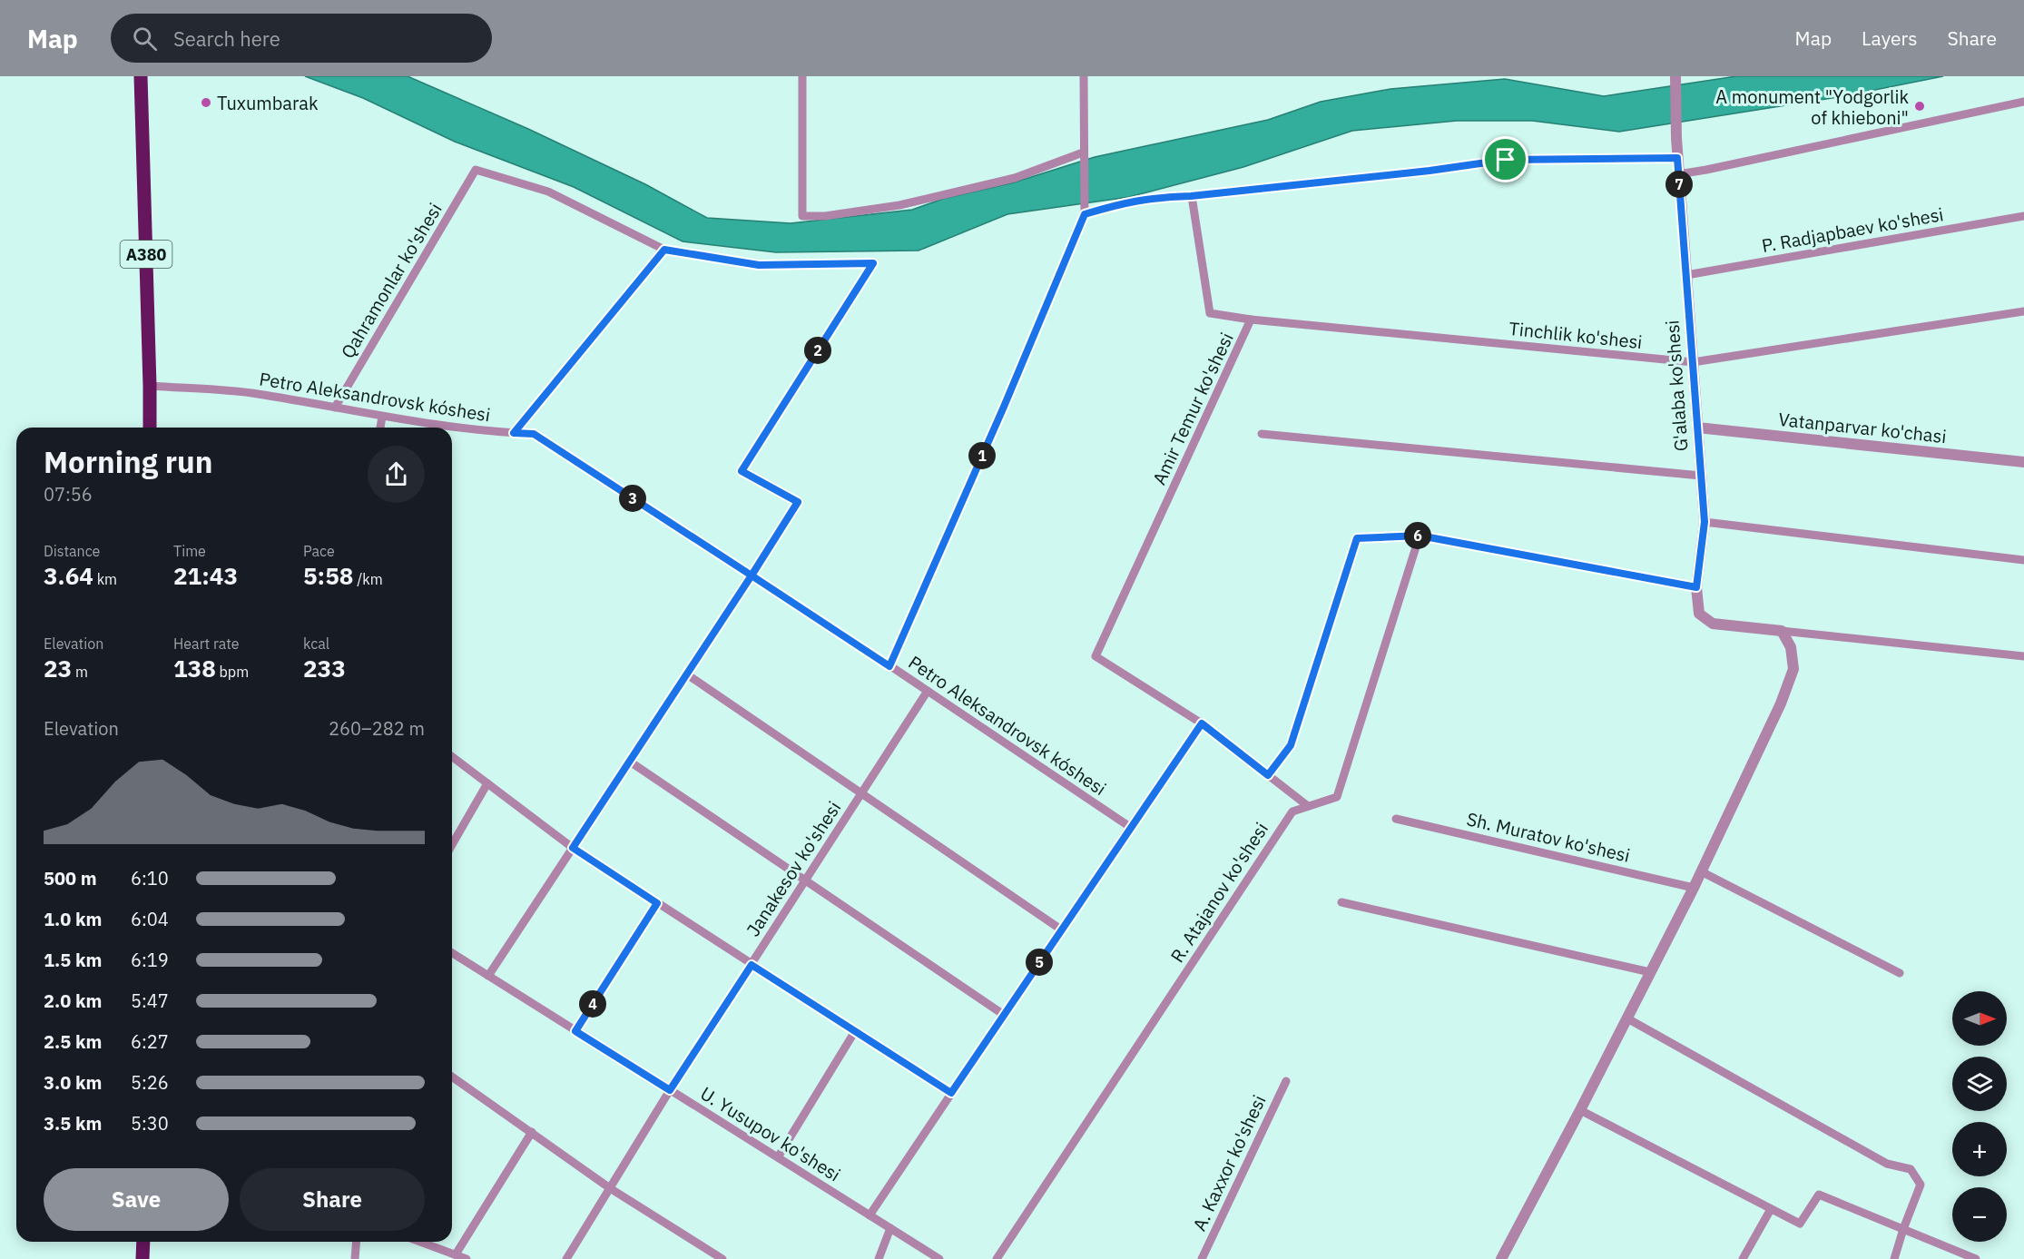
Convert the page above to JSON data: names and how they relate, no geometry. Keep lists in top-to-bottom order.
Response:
{
  "streets": {
    "highway": ["A380"],
    "street": [
      "P. Radjapbaev ko'shesi",
      "Qahramonlar ko'shesi",
      "Tinchlik ko'shesi",
      "G'alaba ko'shesi",
      "Petro Aleksandrovsk kóshesi",
      "Amir Temur ko'shesi",
      "Vatanparvar ko'chasi",
      "Sh. Muratov ko'shesi",
      "Janakesov ko'shesi",
      "R. Atajanov ko'shesi",
      "U. Yusupov ko'shesi",
      "A. Kaxxor ko'shesi"
    ]
  },
  "crossings": [
    ["P. Radjapbaev ko'shesi", "G'alaba ko'shesi"],
    ["A380", "Petro Aleksandrovsk kóshesi"],
    ["Qahramonlar ko'shesi", "Petro Aleksandrovsk kóshesi"],
    ["Tinchlik ko'shesi", "G'alaba ko'shesi"],
    ["Tinchlik ko'shesi", "Amir Temur ko'shesi"],
    ["G'alaba ko'shesi", "Vatanparvar ko'chasi"],
    ["Petro Aleksandrovsk kóshesi", "Janakesov ko'shesi"],
    ["Janakesov ko'shesi", "U. Yusupov ko'shesi"]
  ],
  "places": ["Tuxumbarak", "A monument \"Yodgorlik of khieboni\""],
  "north": "right",
  "page": {
    "header": "Map",
    "search": "Search here",
    "nav": ["Map", "Layers", "Share"],
    "pins": [
      "7",
      "2",
      "1",
      "3",
      "6",
      "5",
      "4"
    ],
    "heading": ["Morning run", "07:56"],
    "stats": [
      ["Distance", "3.64 km"],
      ["Time", "21:43"],
      ["Pace", "5:58 /km"],
      ["Elevation", "23 m"],
      ["Heart rate", "138 bpm"],
      ["kcal", "233"]
    ],
    "chart": ["Elevation", "260–282 m"],
    "list": [
      {
        "name": "500 m",
        "note": "6:10"
      },
      {
        "name": "1.0 km",
        "note": "6:04"
      },
      {
        "name": "1.5 km",
        "note": "6:19"
      },
      {
        "name": "2.0 km",
        "note": "5:47"
      },
      {
        "name": "2.5 km",
        "note": "6:27"
      },
      {
        "name": "3.0 km",
        "note": "5:26"
      },
      {
        "name": "3.5 km",
        "note": "5:30"
      }
    ],
    "map_buttons": ["+", "−"],
    "buttons": ["Save", "Share"]
  }
}
